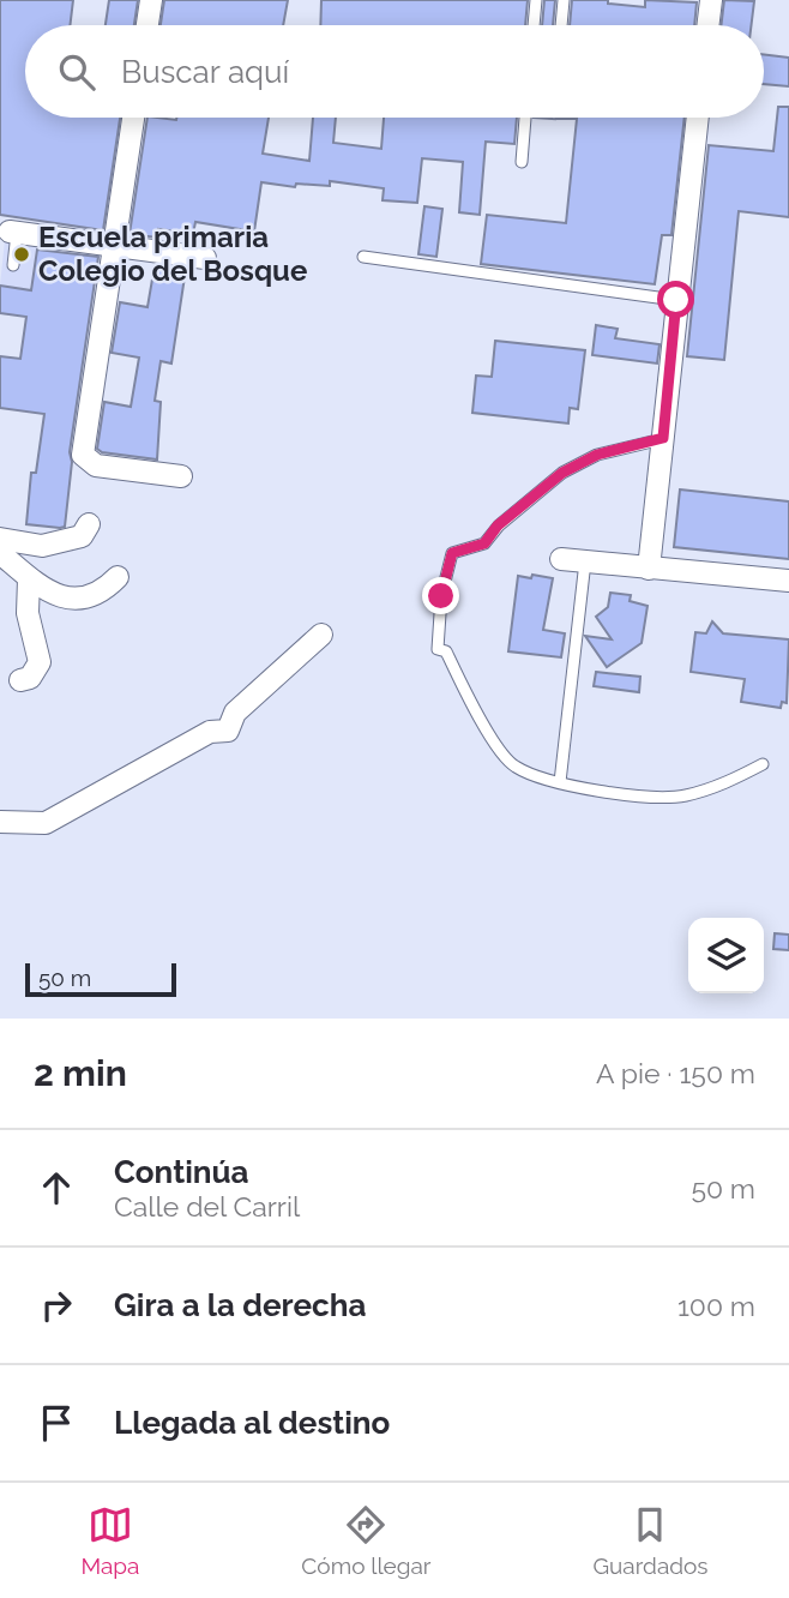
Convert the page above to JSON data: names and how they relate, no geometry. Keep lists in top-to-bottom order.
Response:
{
  "places": ["Escuela primaria Colegio del Bosque"],
  "scale_bar": "50 m",
  "page": {
    "search": "Buscar aquí",
    "scale": "50 m",
    "heading": ["2 min", "A pie · 150 m"],
    "list": [
      ["Continúa", "Calle del Carril", "50 m"],
      ["Gira a la derecha", "100 m"],
      "Llegada al destino"
    ],
    "nav": ["Mapa", "Cómo llegar", "Guardados"]
  }
}
